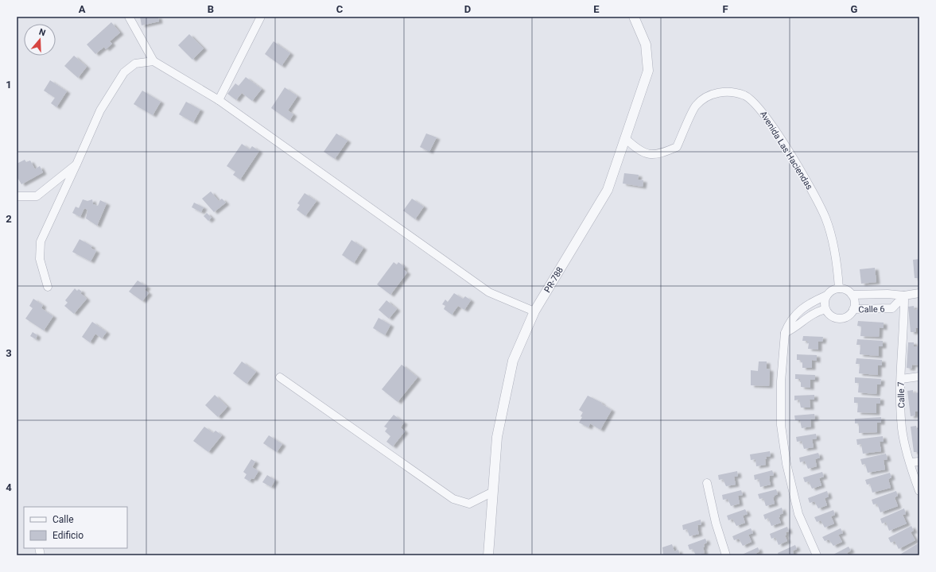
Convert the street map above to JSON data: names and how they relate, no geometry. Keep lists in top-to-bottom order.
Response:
{
  "streets": {
    "street": [
      "Avenida Las Haciendas",
      "PR-788",
      "Calle 6",
      "Calle 7"
    ]
  },
  "crossings": [
    ["Avenida Las Haciendas", "PR-788"],
    ["Avenida Las Haciendas", "Calle 6"],
    ["Calle 6", "Calle 7"]
  ],
  "legend": ["Calle", "Edificio"],
  "north": "top",
  "grid": {
    "columns": [
      "A",
      "B",
      "C",
      "D",
      "E",
      "F",
      "G"
    ],
    "rows": [
      "1",
      "2",
      "3",
      "4"
    ]
  }
}
